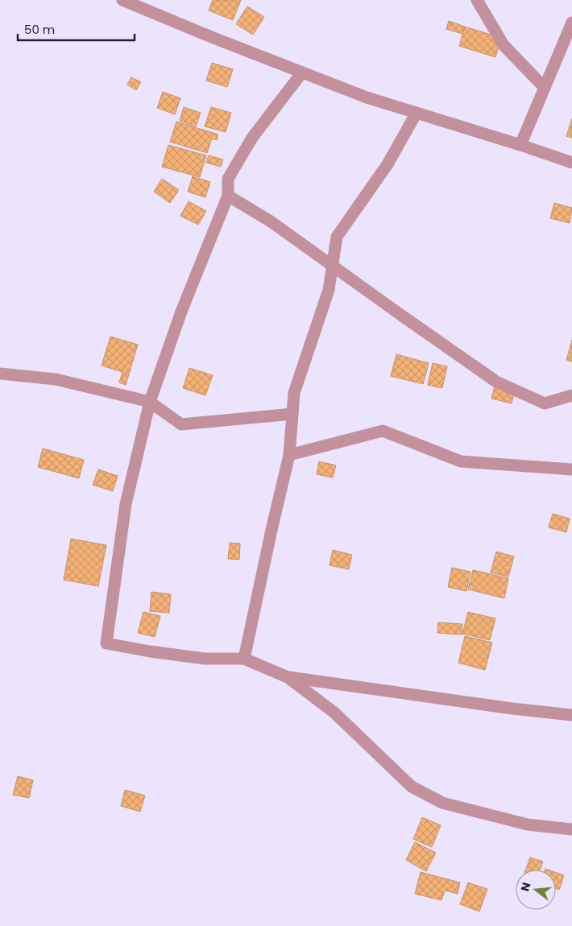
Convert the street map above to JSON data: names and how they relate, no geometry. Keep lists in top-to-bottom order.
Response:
{
  "scale_bar": "50 m",
  "north": "left"
}
